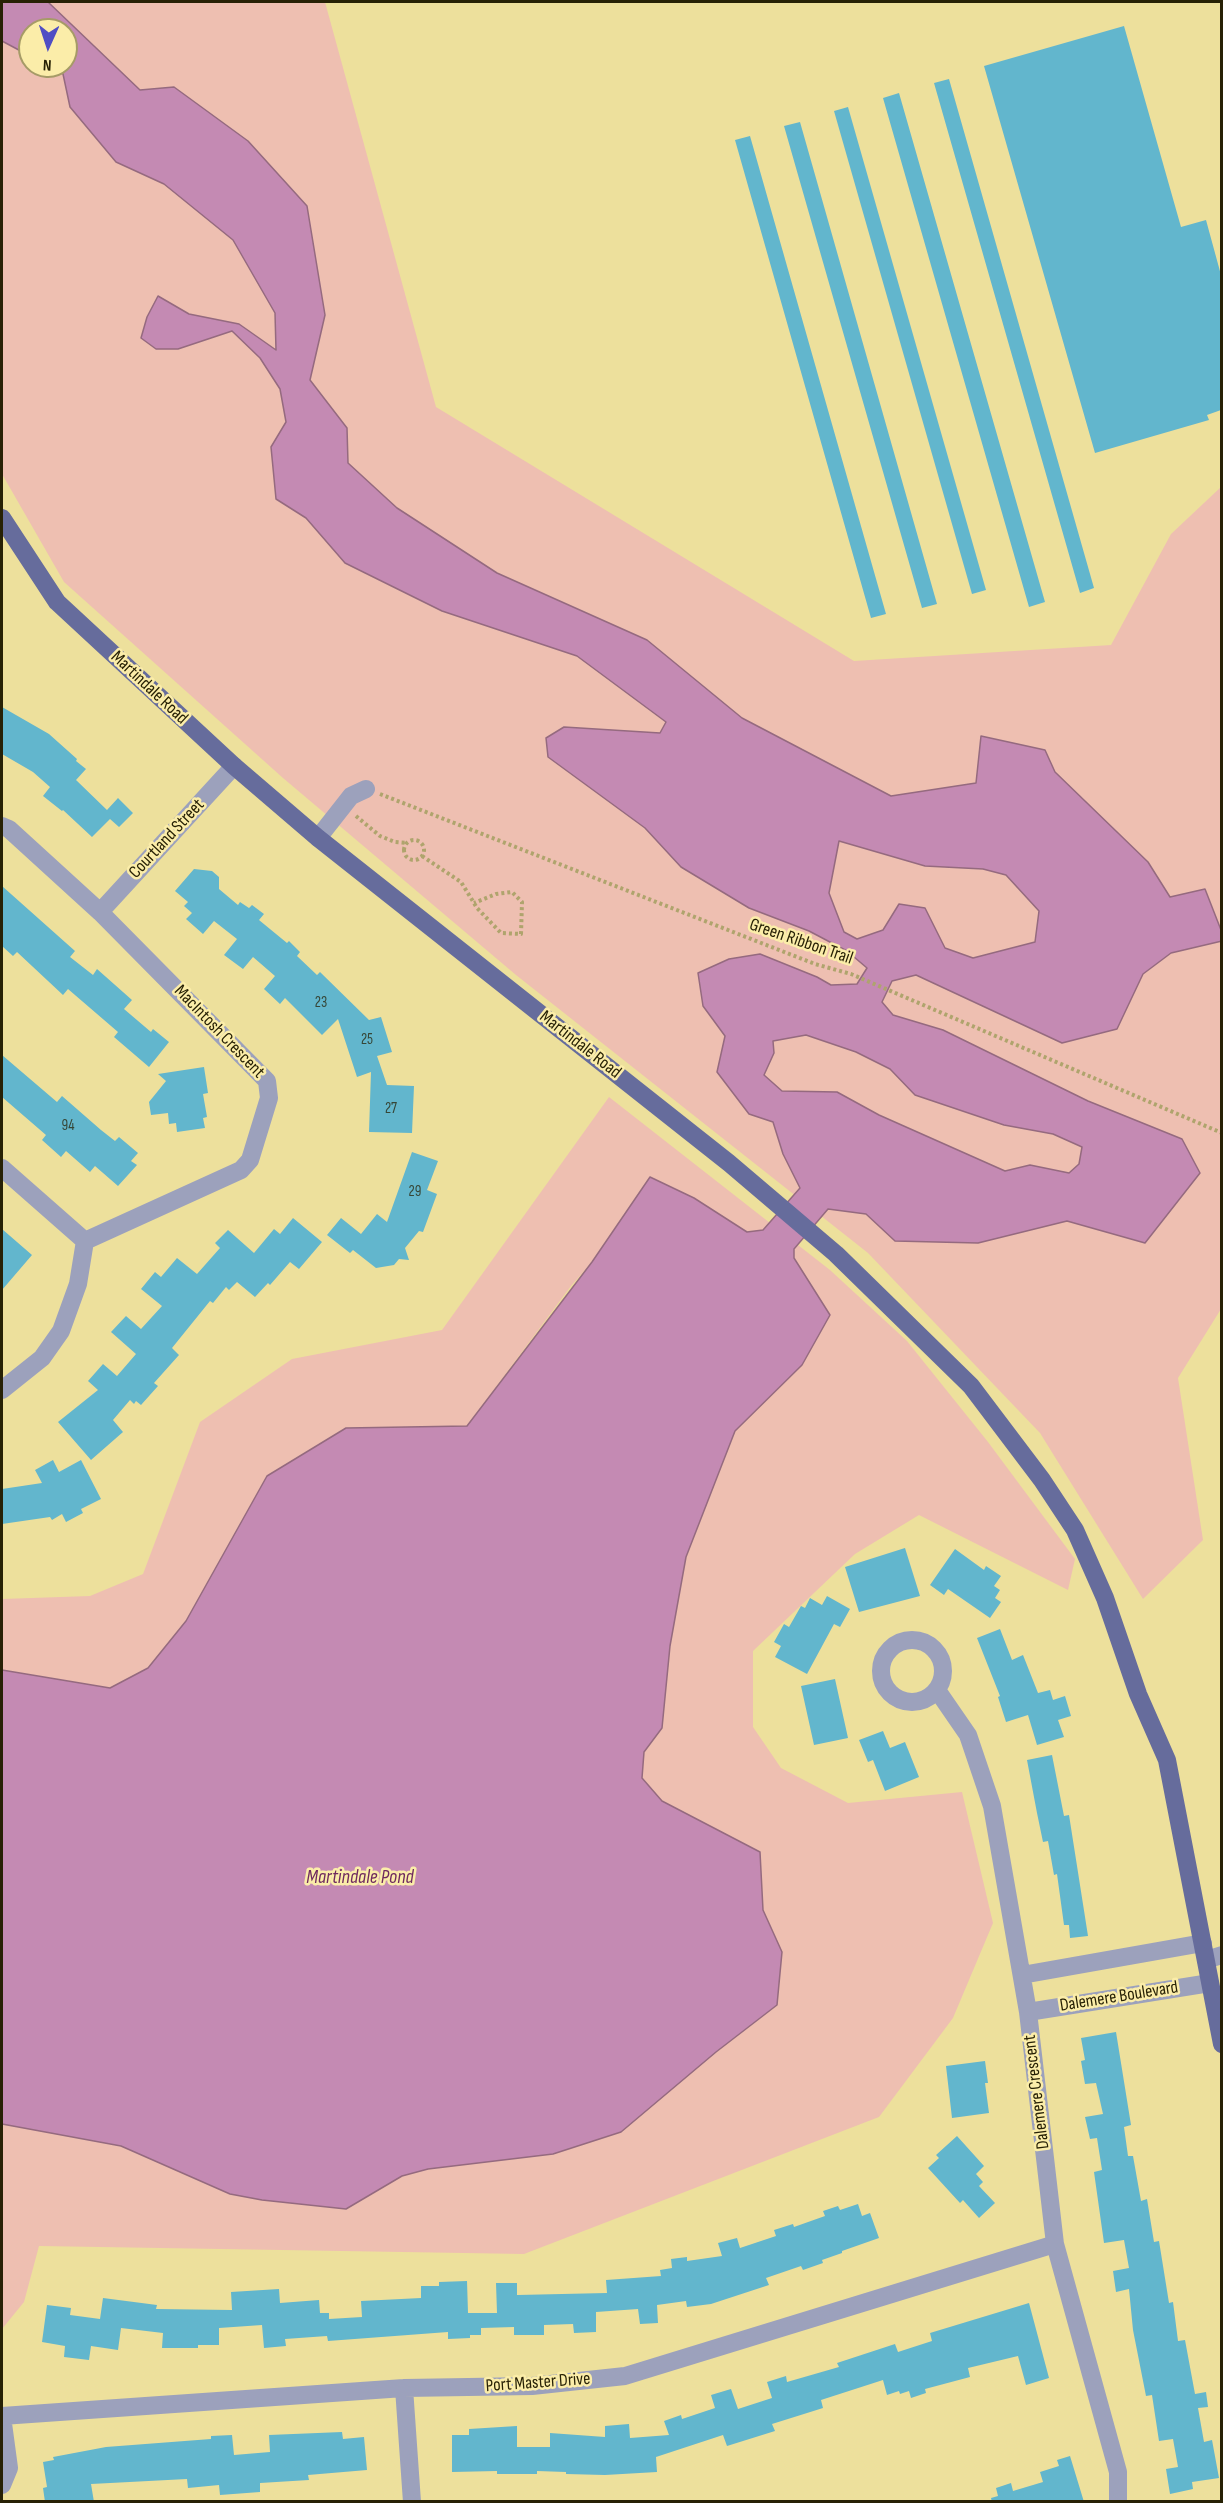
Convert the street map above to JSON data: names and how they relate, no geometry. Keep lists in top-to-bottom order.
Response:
{
  "streets": {
    "main road": ["Martindale Road"],
    "street": [
      "Courtland Street",
      "MacIntosh Crescent",
      "Dalemere Boulevard",
      "Dalemere Crescent",
      "Port Master Drive"
    ],
    "path": ["Green Ribbon Trail"]
  },
  "crossings": [
    ["Martindale Road", "Courtland Street"],
    ["Martindale Road", "Dalemere Boulevard"],
    ["Courtland Street", "MacIntosh Crescent"],
    ["Dalemere Boulevard", "Dalemere Crescent"],
    ["Dalemere Crescent", "Port Master Drive"]
  ],
  "water": ["Martindale Pond"],
  "house_numbers": [
    "23",
    "25",
    "27",
    "94",
    "29"
  ],
  "north": "bottom"
}
